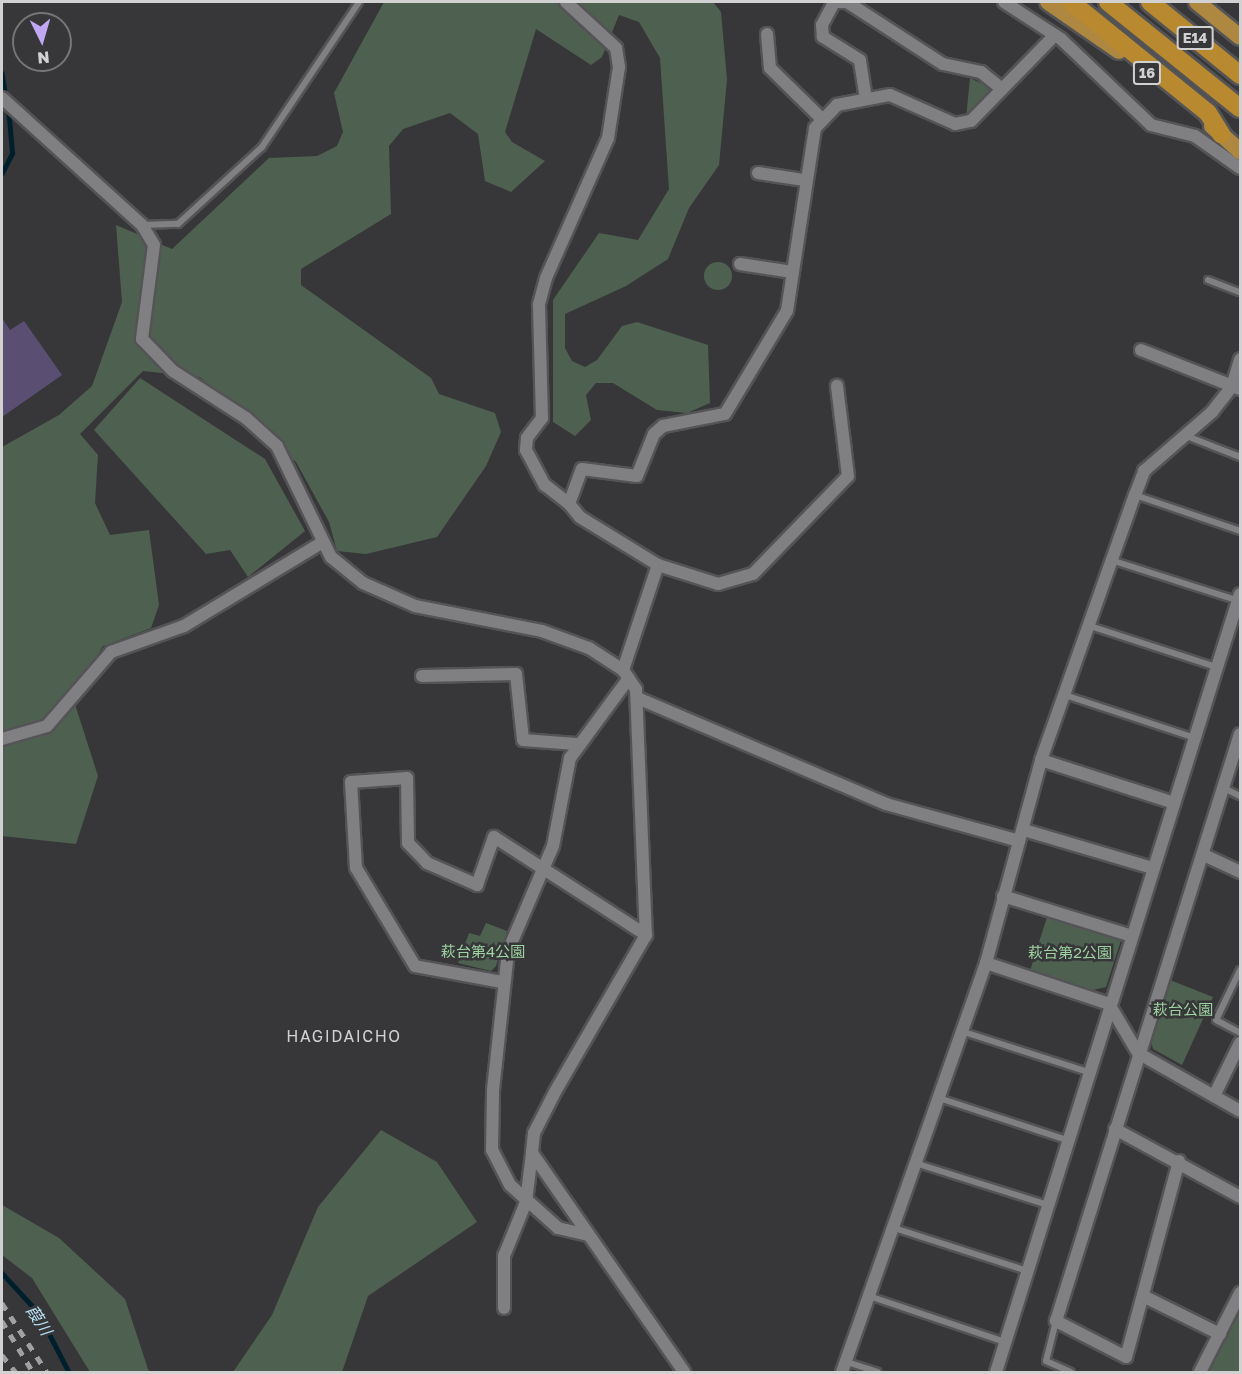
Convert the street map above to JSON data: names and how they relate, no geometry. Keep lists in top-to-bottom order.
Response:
{
  "streets": {
    "highway": ["E14", "16"]
  },
  "districts": ["HAGIDAICHO"],
  "water": ["葭川"],
  "parks": ["萩台第4公園", "萩台第2公園", "萩台公園"],
  "north": "bottom"
}
